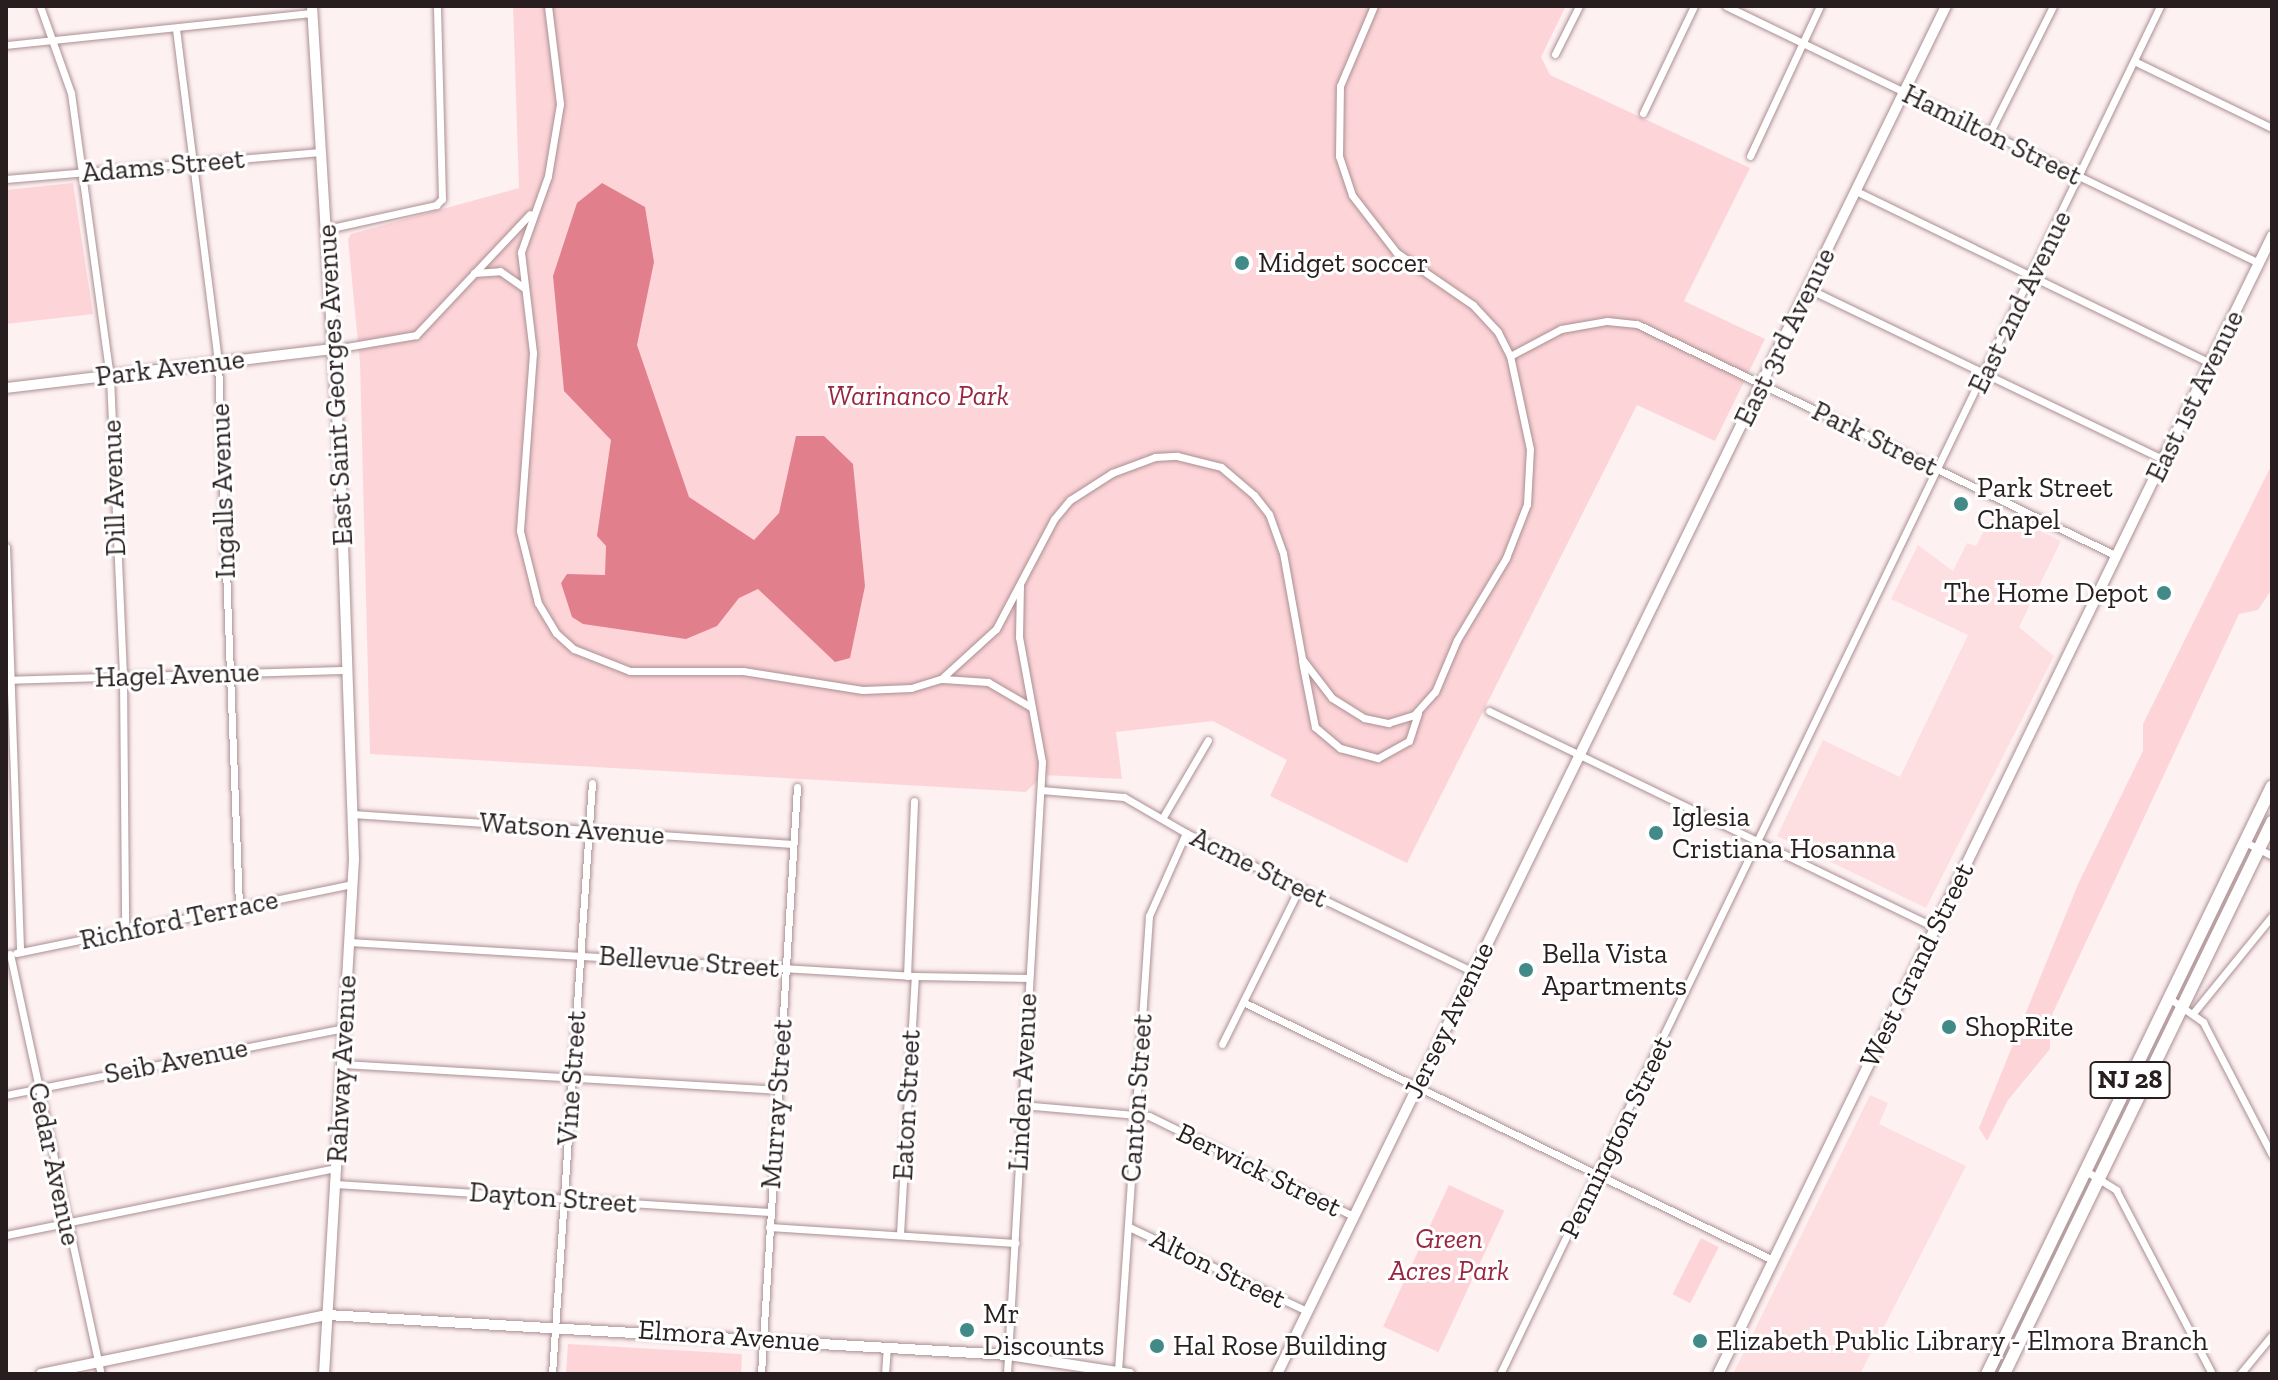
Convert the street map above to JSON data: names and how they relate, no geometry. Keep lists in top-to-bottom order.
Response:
{
  "streets": {
    "main road": ["NJ 28"],
    "street": [
      "Hamilton Street",
      "Adams Street",
      "East 2nd Avenue",
      "East 3rd Avenue",
      "Park Avenue",
      "East Saint Georges Avenue",
      "East 1st Avenue",
      "Park Street",
      "Dill Avenue",
      "Ingalls Avenue",
      "Hagel Avenue",
      "Watson Avenue",
      "Acme Street",
      "Richford Terrace",
      "Bellevue Street",
      "West Grand Street",
      "Jersey Avenue",
      "Seib Avenue",
      "Rahway Avenue",
      "Vine Street",
      "Linden Avenue",
      "Canton Street",
      "Murray Street",
      "Eaton Street",
      "Pennington Street",
      "Cedar Avenue",
      "Berwick Street",
      "Dayton Street",
      "Alton Street",
      "Elmora Avenue"
    ]
  },
  "crossings": [
    ["Hamilton Street", "East 2nd Avenue"],
    ["Hamilton Street", "East 3rd Avenue"],
    ["Hamilton Street", "East 1st Avenue"],
    ["Adams Street", "East Saint Georges Avenue"],
    ["Adams Street", "Dill Avenue"],
    ["Adams Street", "Ingalls Avenue"],
    ["East 2nd Avenue", "Park Street"],
    ["East 2nd Avenue", "Pennington Street"],
    ["East 3rd Avenue", "Park Street"],
    ["East 3rd Avenue", "Jersey Avenue"],
    ["Park Avenue", "East Saint Georges Avenue"],
    ["Park Avenue", "Dill Avenue"],
    ["Park Avenue", "Ingalls Avenue"],
    ["East Saint Georges Avenue", "Hagel Avenue"],
    ["East Saint Georges Avenue", "Rahway Avenue"],
    ["East 1st Avenue", "Park Street"],
    ["East 1st Avenue", "West Grand Street"],
    ["Park Street", "West Grand Street"],
    ["Dill Avenue", "Hagel Avenue"],
    ["Dill Avenue", "Richford Terrace"],
    ["Ingalls Avenue", "Hagel Avenue"],
    ["Ingalls Avenue", "Richford Terrace"],
    ["Watson Avenue", "Rahway Avenue"],
    ["Watson Avenue", "Vine Street"],
    ["Watson Avenue", "Murray Street"],
    ["Acme Street", "Jersey Avenue"],
    ["Acme Street", "Linden Avenue"],
    ["Acme Street", "Canton Street"],
    ["Richford Terrace", "Rahway Avenue"],
    ["Richford Terrace", "Cedar Avenue"],
    ["Bellevue Street", "Rahway Avenue"],
    ["Bellevue Street", "Vine Street"],
    ["Bellevue Street", "Linden Avenue"],
    ["Bellevue Street", "Murray Street"],
    ["Bellevue Street", "Eaton Street"],
    ["Jersey Avenue", "Berwick Street"],
    ["Jersey Avenue", "Alton Street"],
    ["Seib Avenue", "Rahway Avenue"],
    ["Seib Avenue", "Cedar Avenue"],
    ["Rahway Avenue", "Dayton Street"],
    ["Rahway Avenue", "Elmora Avenue"],
    ["Vine Street", "Dayton Street"],
    ["Vine Street", "Elmora Avenue"],
    ["Linden Avenue", "Berwick Street"],
    ["Linden Avenue", "Elmora Avenue"],
    ["Canton Street", "Berwick Street"],
    ["Canton Street", "Alton Street"],
    ["Canton Street", "Elmora Avenue"],
    ["Murray Street", "Dayton Street"],
    ["Murray Street", "Elmora Avenue"],
    ["Cedar Avenue", "Elmora Avenue"]
  ],
  "parks": ["Warinanco Park", "Green Acres Park"],
  "places": [
    "Midget soccer",
    "Park Street Chapel",
    "The Home Depot",
    "Iglesia Cristiana Hosanna",
    "Bella Vista Apartments",
    "ShopRite",
    "Mr Discounts",
    "Elizabeth Public Library - Elmora Branch",
    "Hal Rose Building"
  ]
}
